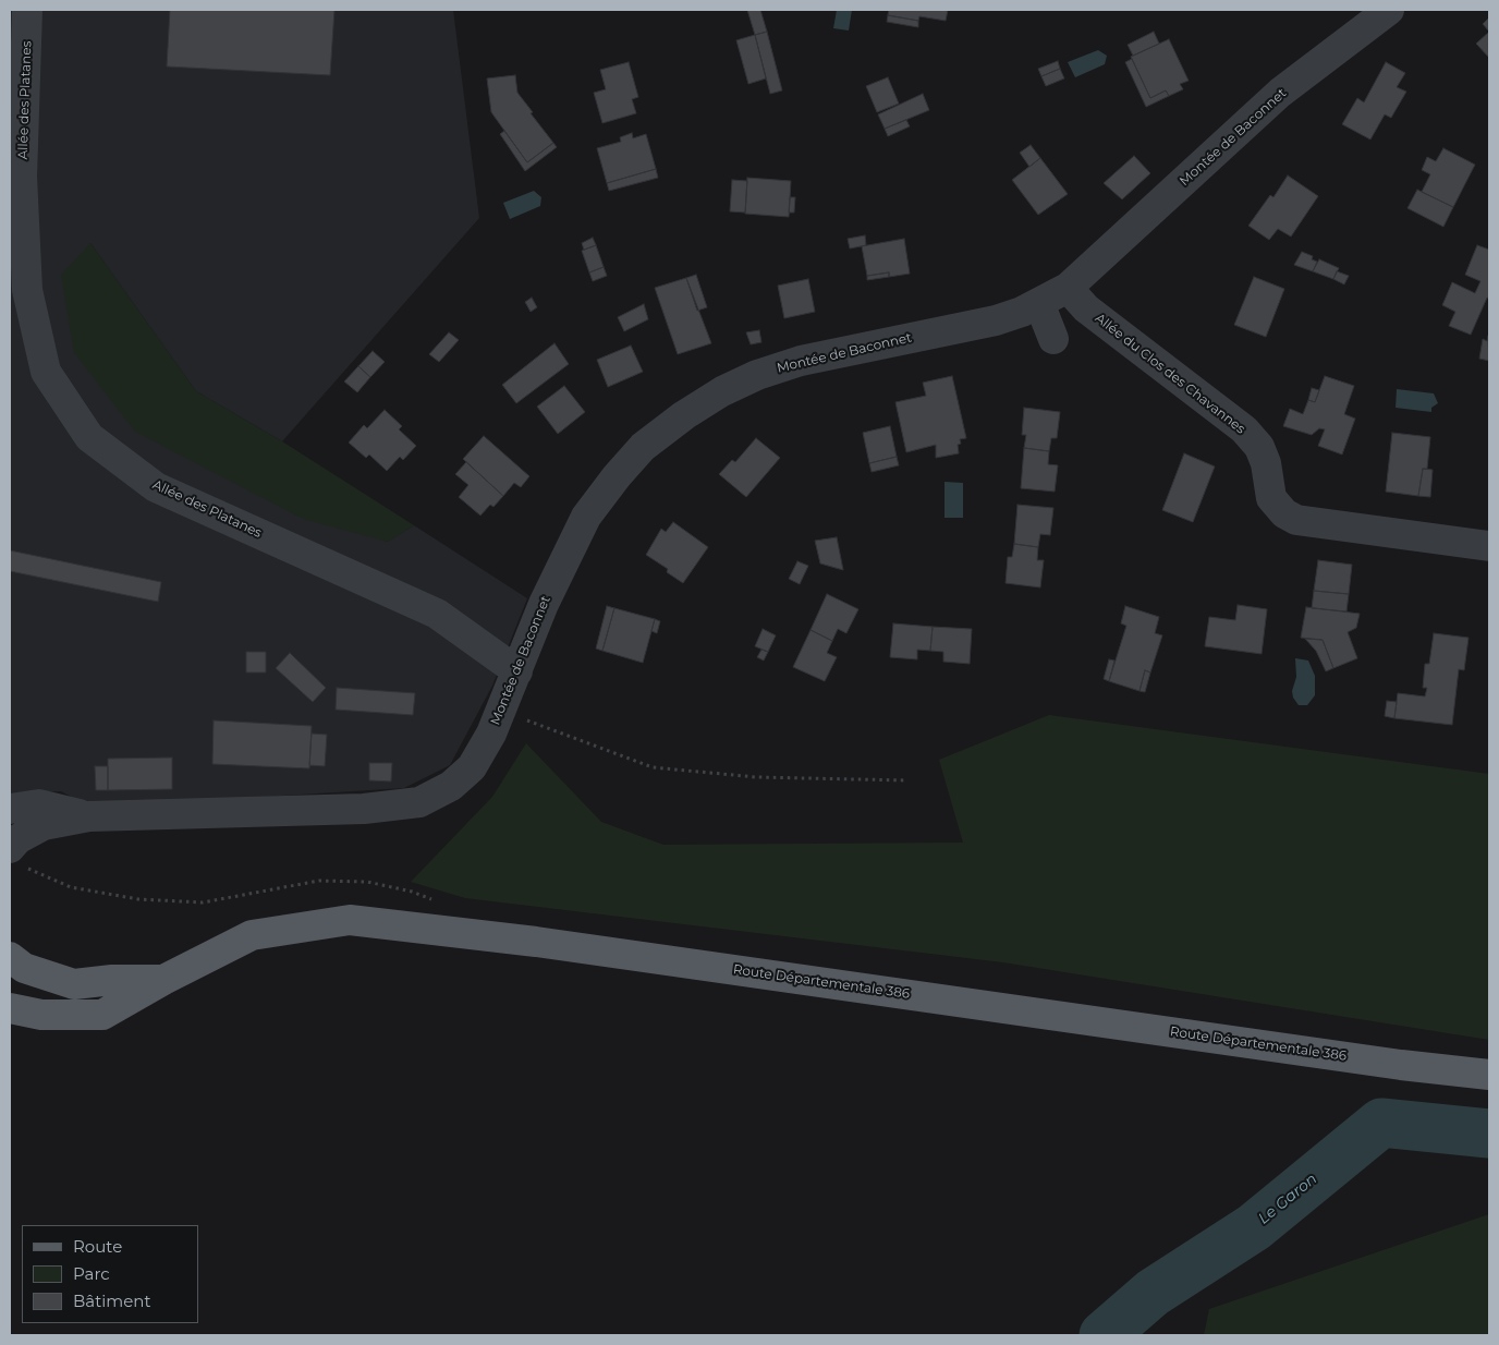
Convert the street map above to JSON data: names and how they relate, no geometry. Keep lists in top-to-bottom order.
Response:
{
  "streets": {
    "main road": ["Route Départementale 386"],
    "street": ["Allée des Platanes", "Montée de Baconnet", "Allée du Clos des Chavannes"]
  },
  "crossings": [
    ["Allée des Platanes", "Montée de Baconnet"],
    ["Montée de Baconnet", "Allée du Clos des Chavannes"]
  ],
  "water": ["Le Garon"],
  "legend": ["Route", "Parc", "Bâtiment"]
}
